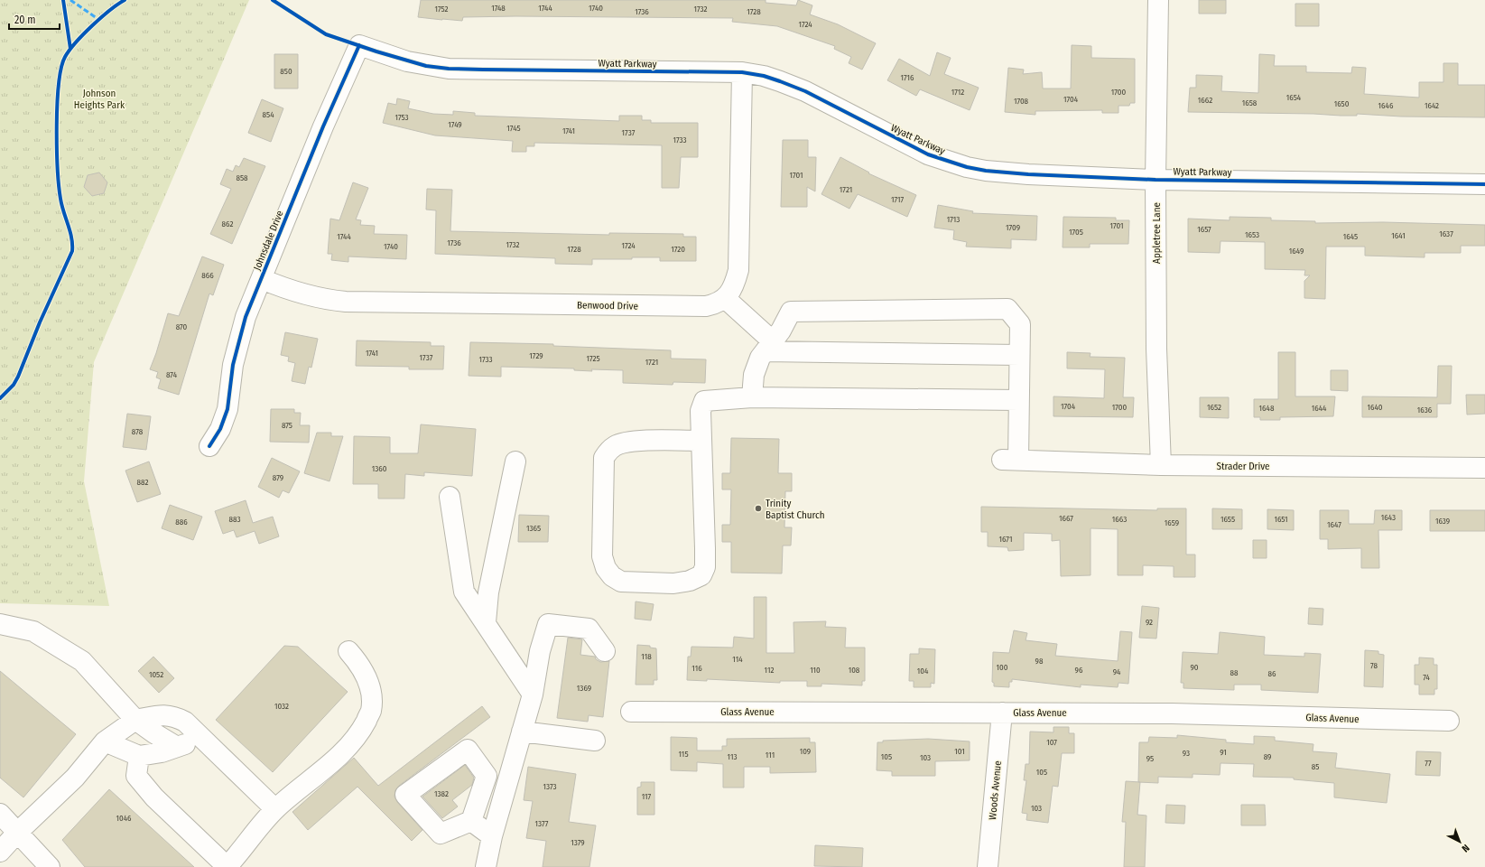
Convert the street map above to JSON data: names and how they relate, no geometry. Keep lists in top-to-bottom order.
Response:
{
  "streets": {
    "street": [
      "Wyatt Parkway",
      "Appletree Lane",
      "Johnsdale Drive",
      "Benwood Drive",
      "Strader Drive",
      "Glass Avenue",
      "Woods Avenue"
    ]
  },
  "crossings": [
    ["Wyatt Parkway", "Appletree Lane"],
    ["Wyatt Parkway", "Johnsdale Drive"],
    ["Appletree Lane", "Strader Drive"],
    ["Johnsdale Drive", "Benwood Drive"],
    ["Glass Avenue", "Woods Avenue"]
  ],
  "parks": ["Johnson Heights Park"],
  "places": ["Trinity Baptist Church"],
  "house_numbers": [
    "1748",
    "1744",
    "1740",
    "1752",
    "1732",
    "1736",
    "1728",
    "1724",
    "850",
    "1716",
    "1712",
    "1700",
    "1654",
    "1704",
    "1662",
    "1708",
    "1658",
    "1650",
    "1646",
    "1642",
    "854",
    "1753",
    "1749",
    "1745",
    "1741",
    "1737",
    "1733",
    "1701",
    "858",
    "1721",
    "1717",
    "1713",
    "862",
    "1701",
    "1709",
    "1657",
    "1705",
    "1637",
    "1653",
    "1641",
    "1744",
    "1645",
    "1736",
    "1732",
    "1724",
    "1740",
    "1728",
    "1720",
    "1649",
    "866",
    "870",
    "1741",
    "1729",
    "1737",
    "1725",
    "1733",
    "1721",
    "874",
    "1704",
    "1700",
    "1652",
    "1640",
    "1648",
    "1644",
    "1636",
    "875",
    "878",
    "1360",
    "879",
    "882",
    "1643",
    "1667",
    "883",
    "1663",
    "1655",
    "1651",
    "1639",
    "886",
    "1659",
    "1647",
    "1365",
    "1671",
    "92",
    "118",
    "114",
    "98",
    "78",
    "100",
    "90",
    "116",
    "112",
    "110",
    "108",
    "96",
    "104",
    "94",
    "88",
    "86",
    "1052",
    "74",
    "1369",
    "1032",
    "107",
    "109",
    "101",
    "91",
    "93",
    "115",
    "111",
    "113",
    "105",
    "89",
    "103",
    "95",
    "77",
    "85",
    "105",
    "1373",
    "1382",
    "117",
    "103",
    "1046",
    "1377",
    "1379"
  ],
  "scale_bar": "20 m",
  "north": "bottom right"
}
